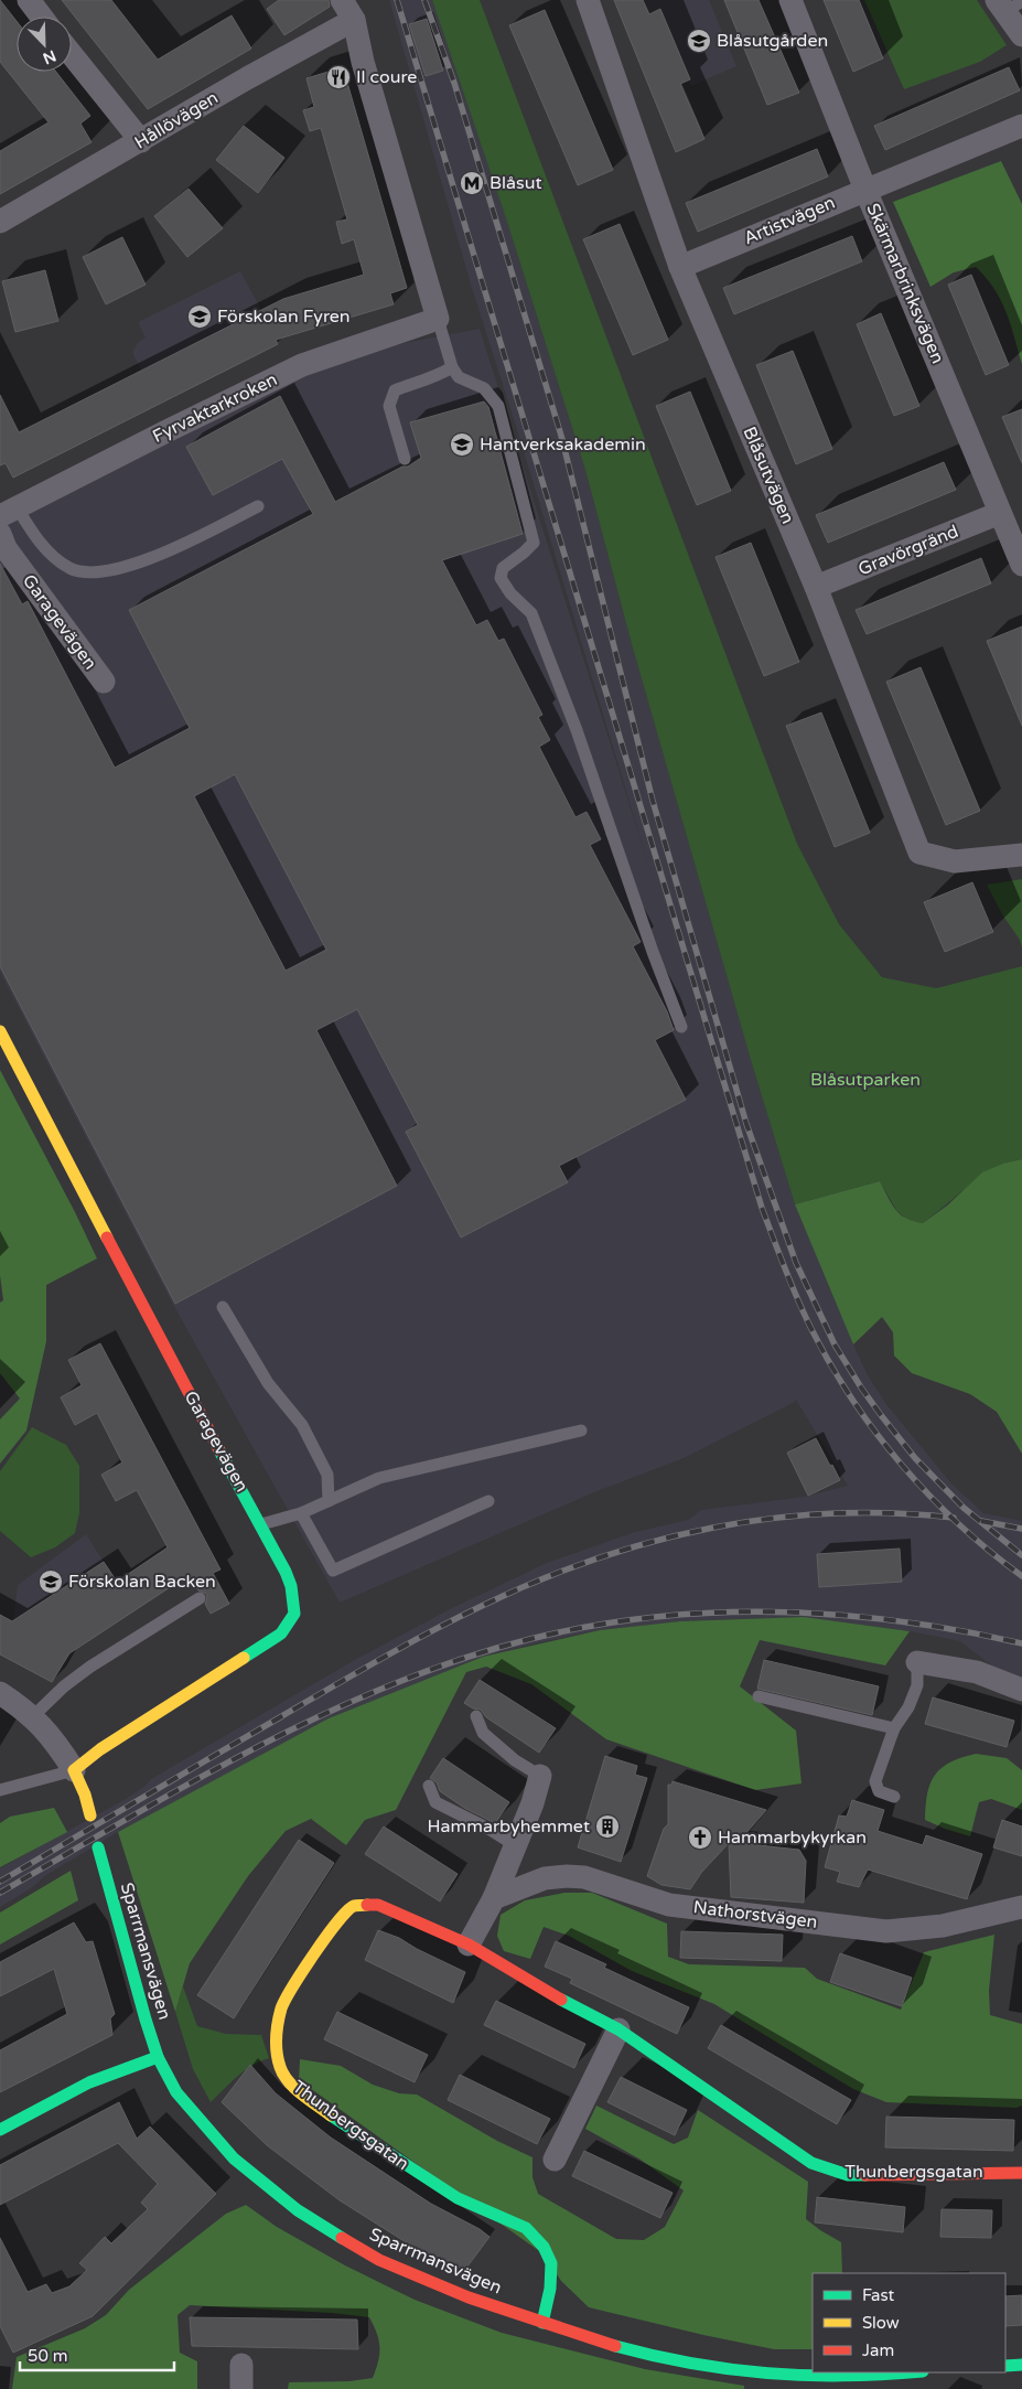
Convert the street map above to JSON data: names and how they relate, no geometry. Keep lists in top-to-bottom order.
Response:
{
  "streets": {
    "street": [
      "Hållövägen",
      "Artistvägen",
      "Skärmarbrinksvägen",
      "Fyrvaktarkroken",
      "Blåsutvägen",
      "Gravörgränd",
      "Garagevägen",
      "Nathorstvägen",
      "Sparrmansvägen",
      "Thunbergsgatan"
    ]
  },
  "crossings": [
    ["Artistvägen", "Skärmarbrinksvägen"],
    ["Artistvägen", "Blåsutvägen"],
    ["Skärmarbrinksvägen", "Gravörgränd"],
    ["Blåsutvägen", "Gravörgränd"],
    ["Sparrmansvägen", "Thunbergsgatan"]
  ],
  "parks": ["Blåsutparken"],
  "places": {
    "school or university": [
      "Blåsutgården",
      "Förskolan Fyren",
      "Hantverksakademin",
      "Förskolan Backen"
    ],
    "restaurant": ["Il coure"],
    "metro station": ["Blåsut"],
    "building": ["Hammarbyhemmet"],
    "church": ["Hammarbykyrkan"]
  },
  "legend": ["Fast", "Slow", "Jam"],
  "scale_bar": "50 m",
  "north": "bottom right"
}
